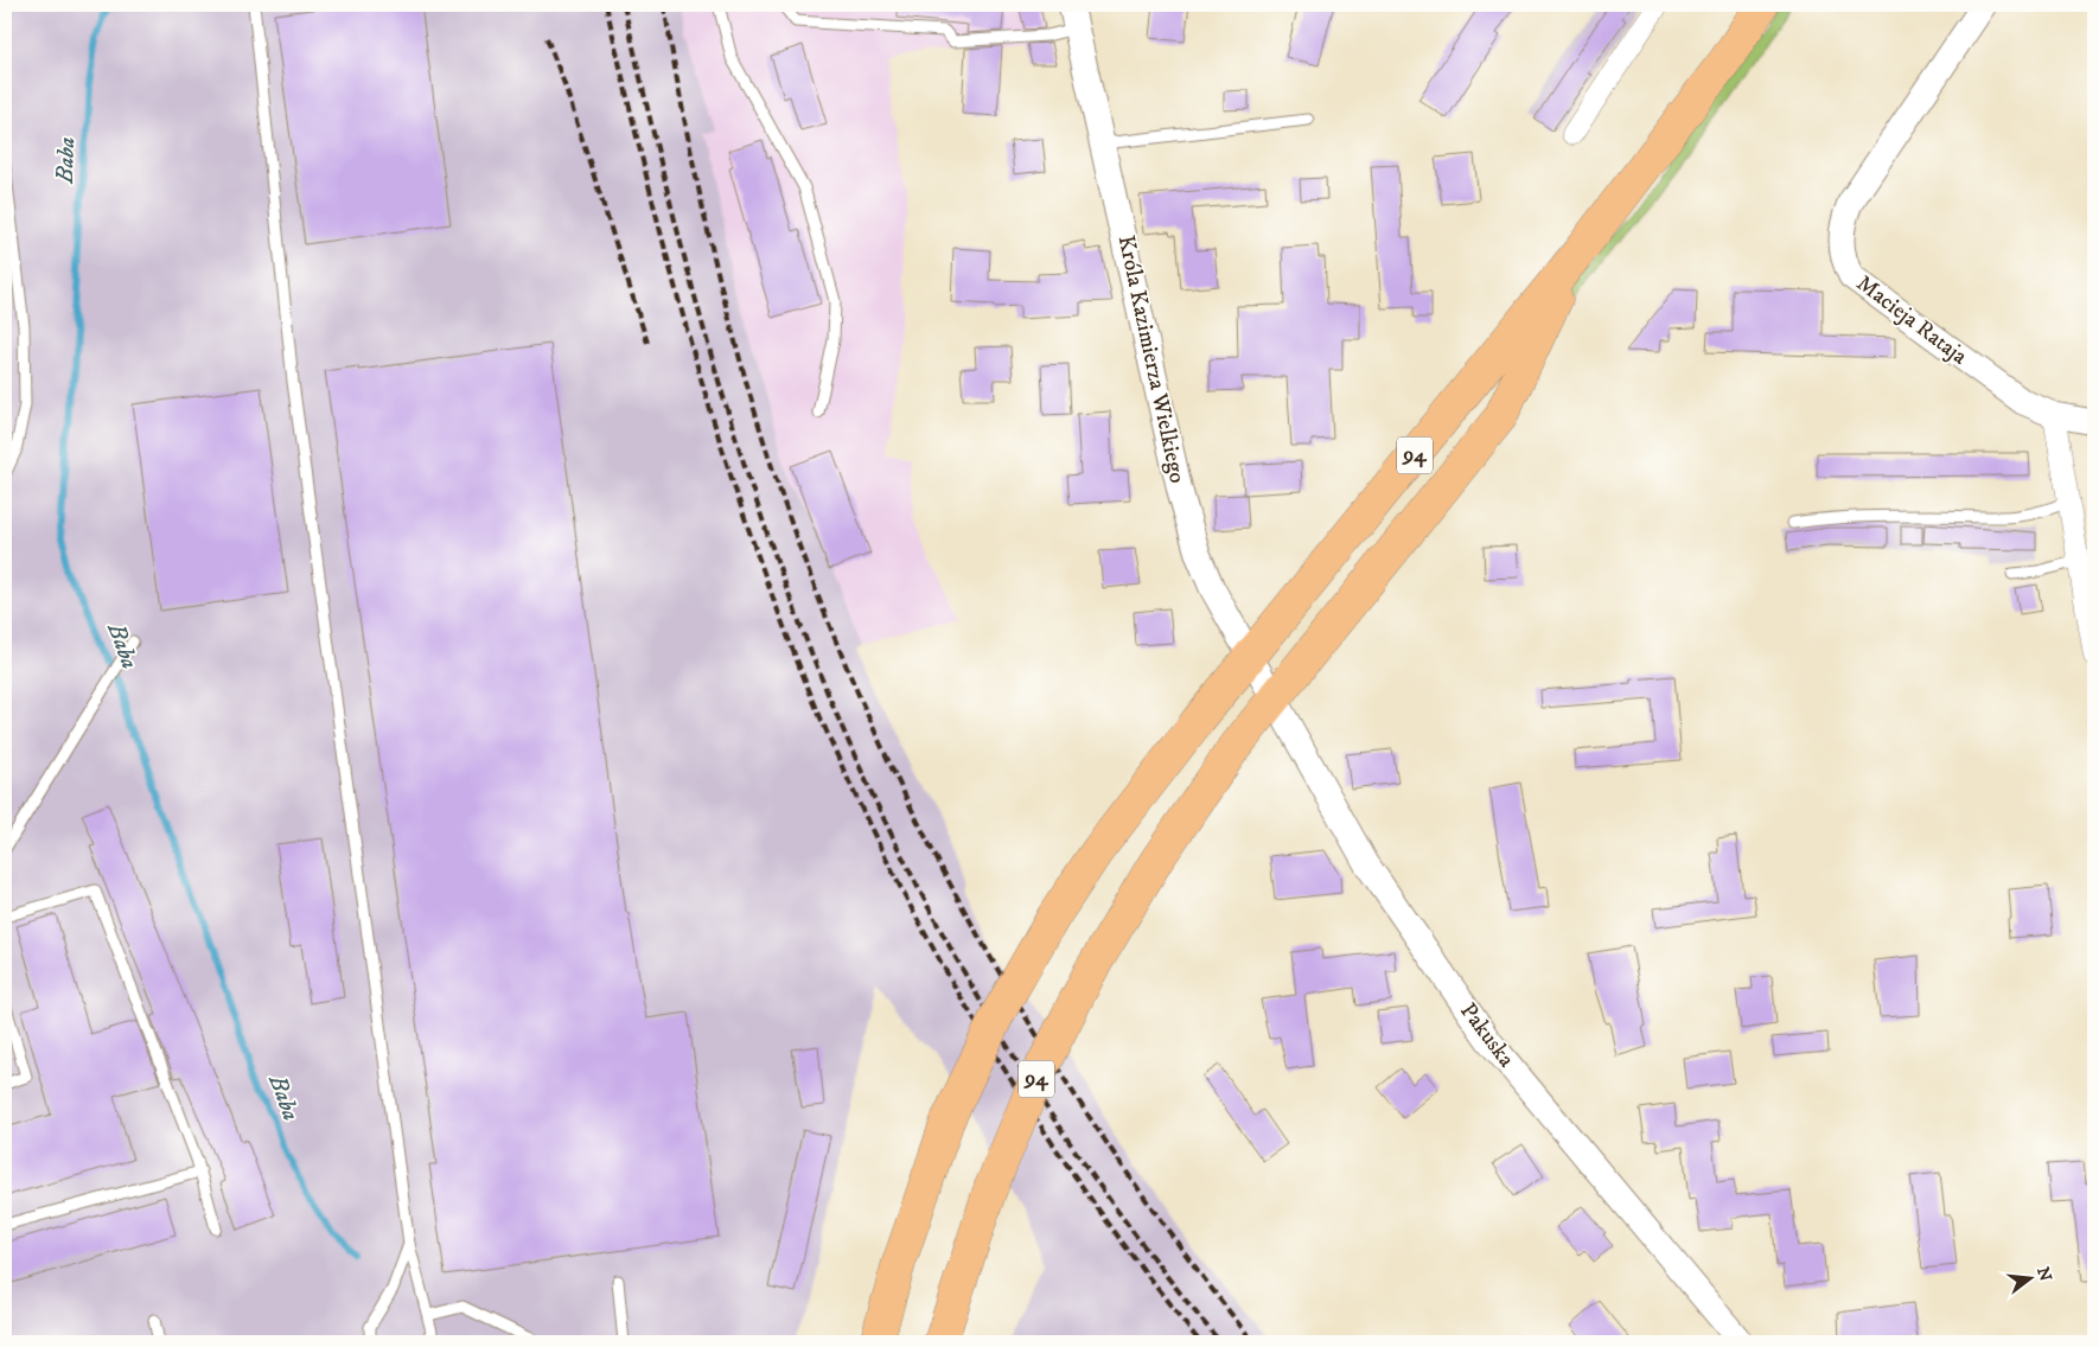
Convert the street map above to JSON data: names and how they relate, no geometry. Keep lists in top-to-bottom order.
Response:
{
  "streets": {
    "main road": ["94"],
    "street": ["Macieja Rataja", "Króla Kazimierza Wielkiego", "Pakuska"]
  },
  "crossings": [
    ["Króla Kazimierza Wielkiego", "94"],
    ["Króla Kazimierza Wielkiego", "Pakuska"],
    ["94", "Pakuska"]
  ],
  "water": ["Baba"],
  "north": "right"
}
